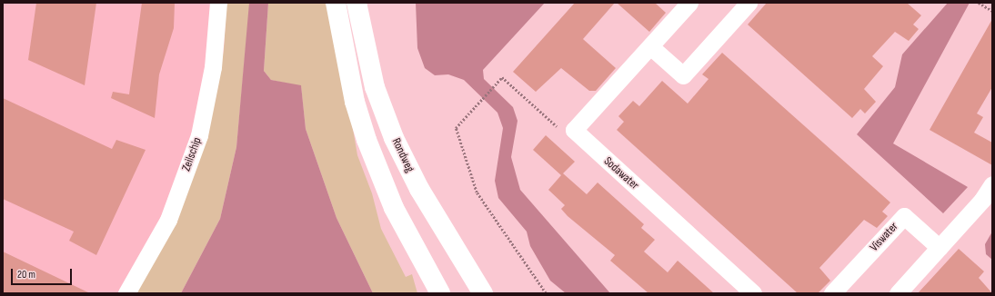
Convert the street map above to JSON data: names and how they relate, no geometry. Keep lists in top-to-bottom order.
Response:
{
  "streets": {
    "main road": ["Rondweg"],
    "street": ["Zeilschip", "Sodawater", "Viswater"]
  },
  "scale_bar": "20 m"
}
